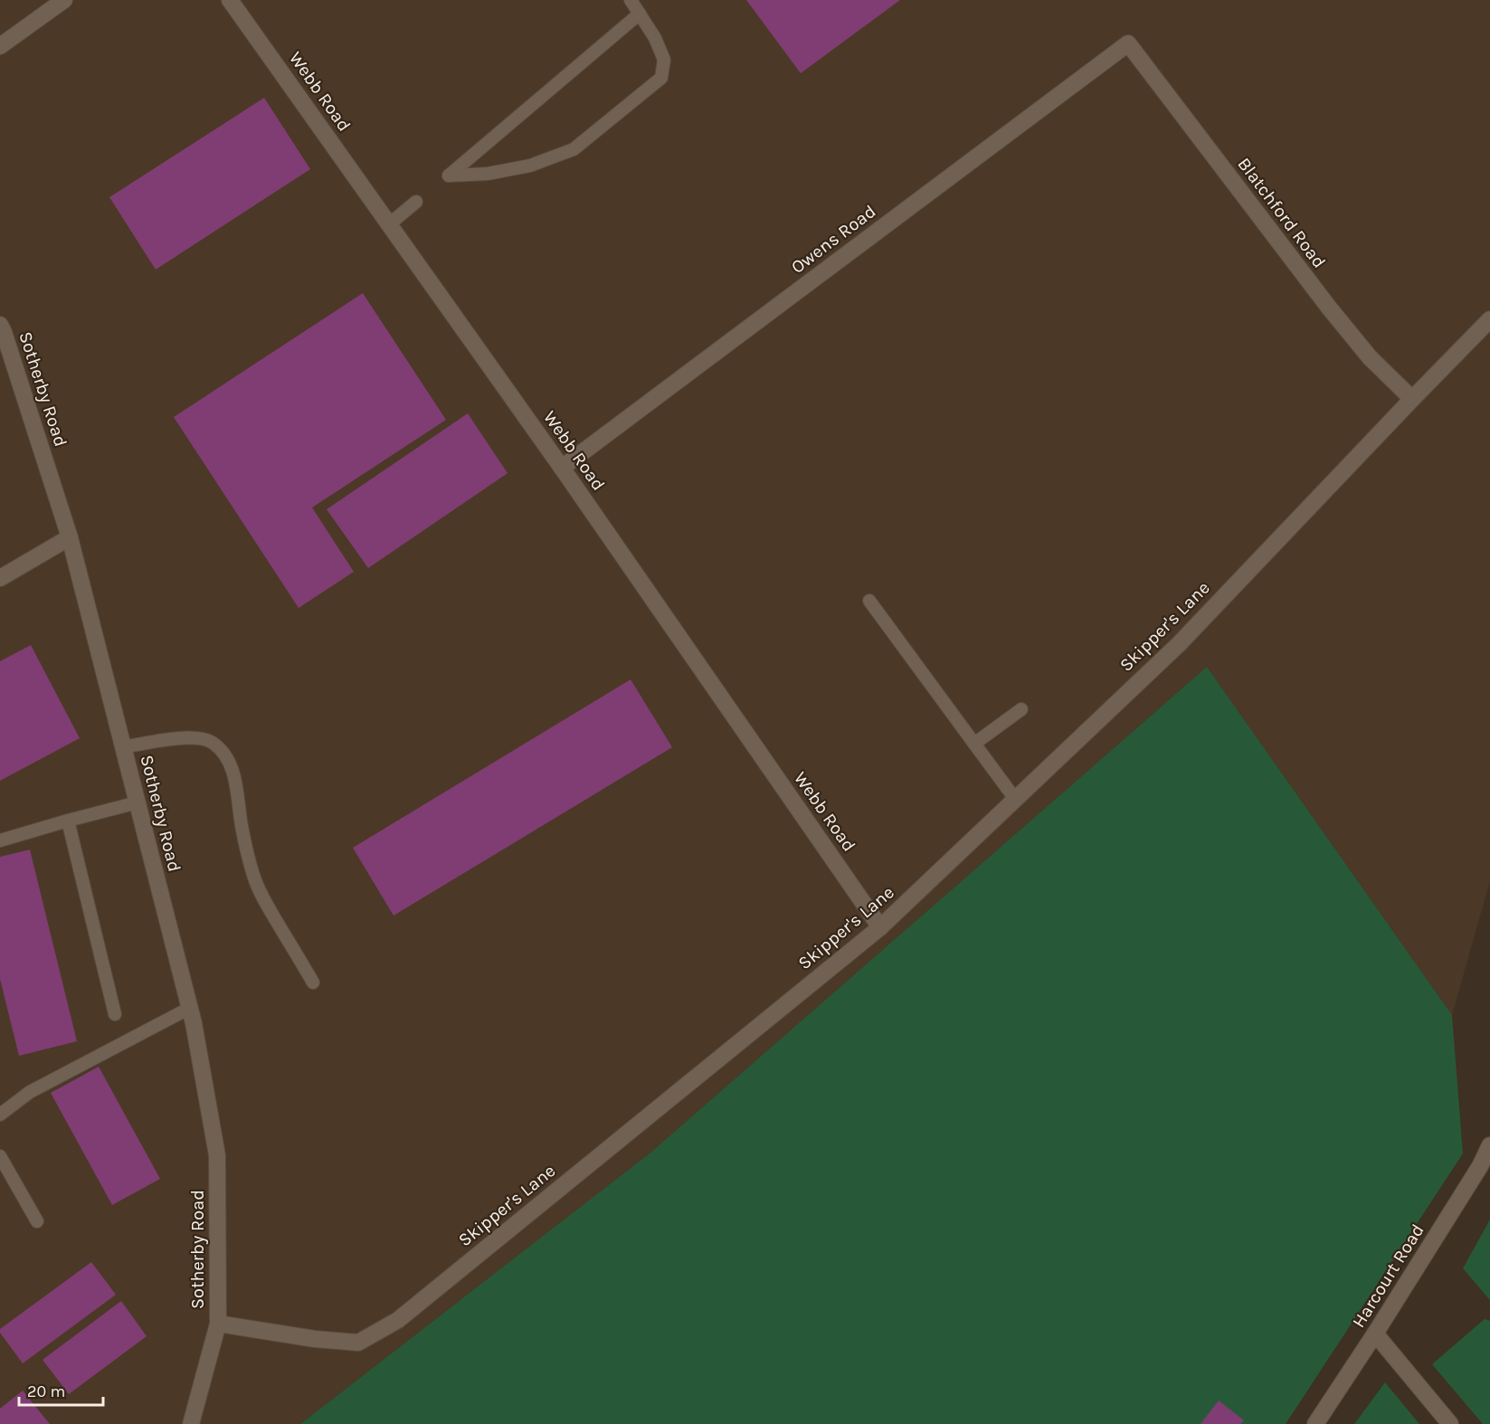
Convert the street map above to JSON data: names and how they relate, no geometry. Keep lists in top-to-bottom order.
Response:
{
  "streets": {
    "street": [
      "Webb Road",
      "Blatchford Road",
      "Owens Road",
      "Sotherby Road",
      "Skipper's Lane",
      "Harcourt Road"
    ]
  },
  "crossings": [
    ["Webb Road", "Owens Road"],
    ["Webb Road", "Skipper's Lane"],
    ["Blatchford Road", "Owens Road"],
    ["Blatchford Road", "Skipper's Lane"],
    ["Sotherby Road", "Skipper's Lane"]
  ],
  "scale_bar": "20 m"
}
